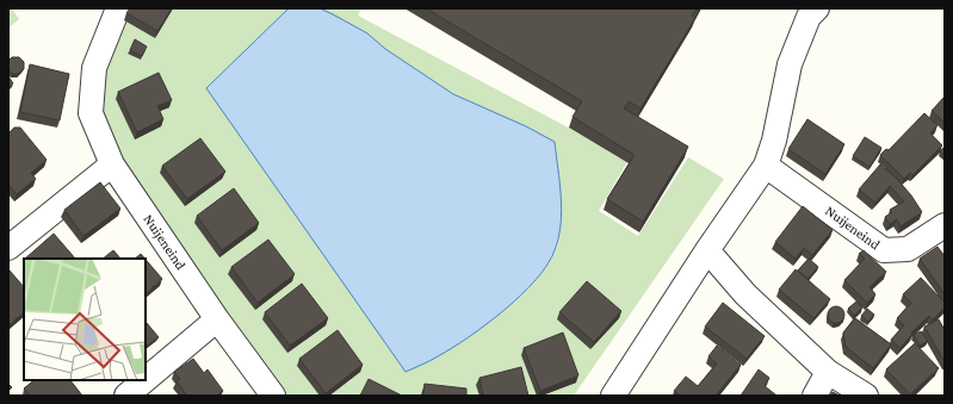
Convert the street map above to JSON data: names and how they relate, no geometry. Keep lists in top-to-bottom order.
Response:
{
  "streets": {
    "street": ["Nuijeneind"]
  }
}
